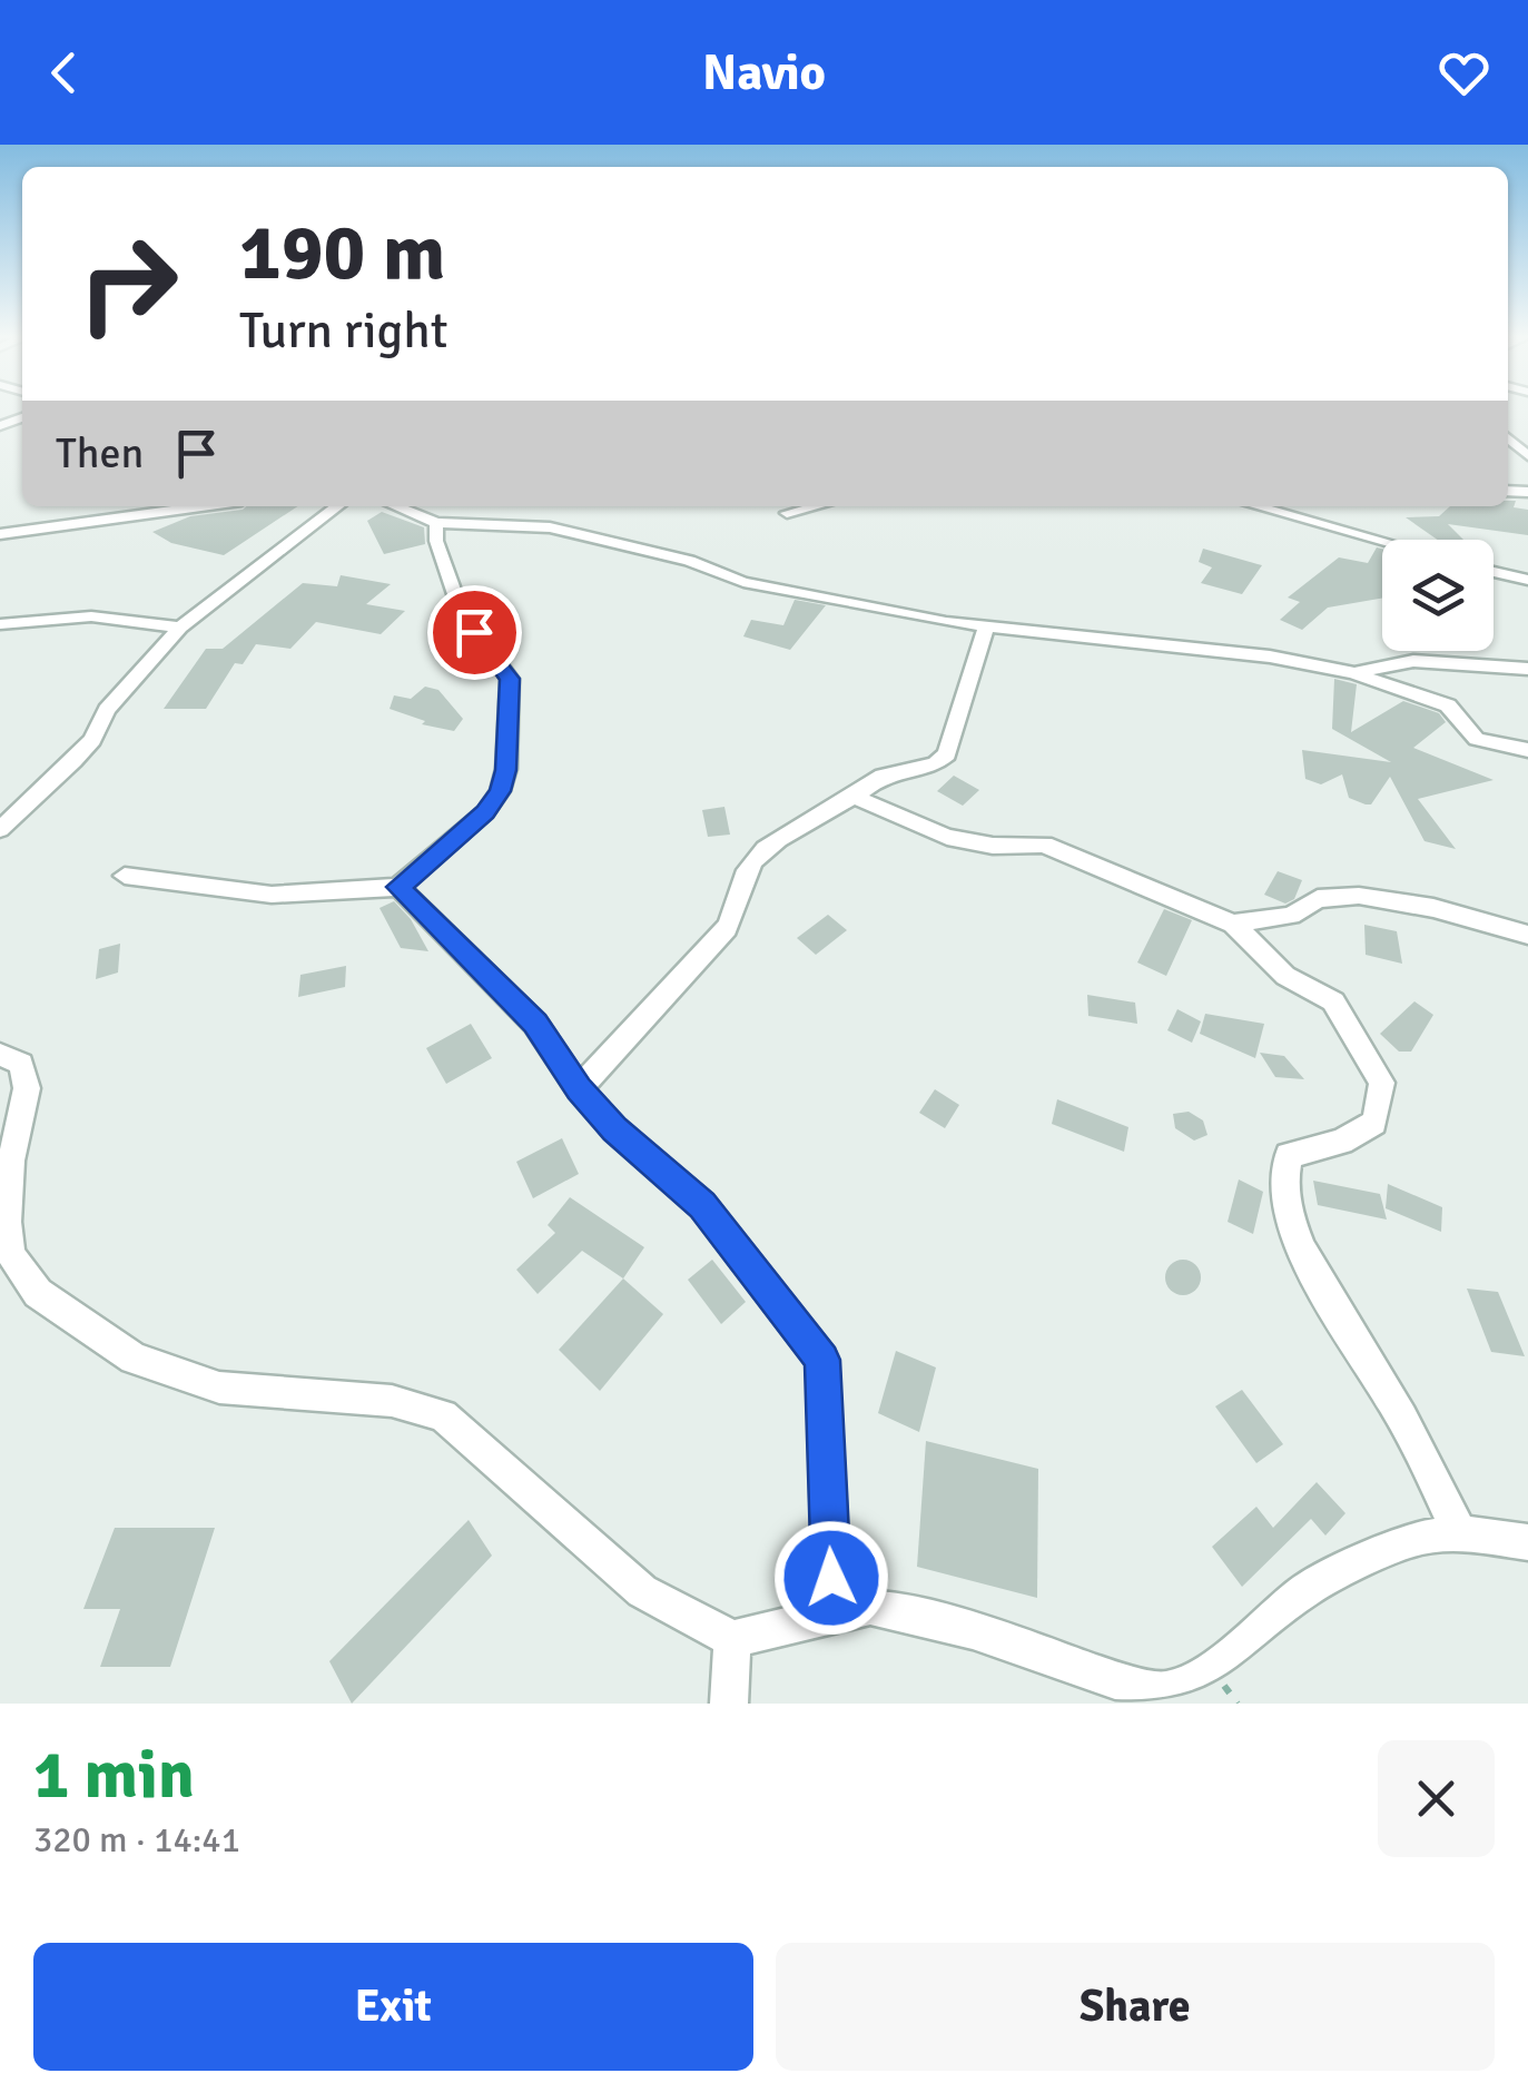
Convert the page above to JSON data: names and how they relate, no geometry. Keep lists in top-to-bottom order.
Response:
{
  "page": {
    "header": "Navio",
    "turn": ["190 m", "Turn right"],
    "then": "Then",
    "heading": ["1 min", "320 m · 14:41"],
    "buttons": ["Exit", "Share"]
  }
}
